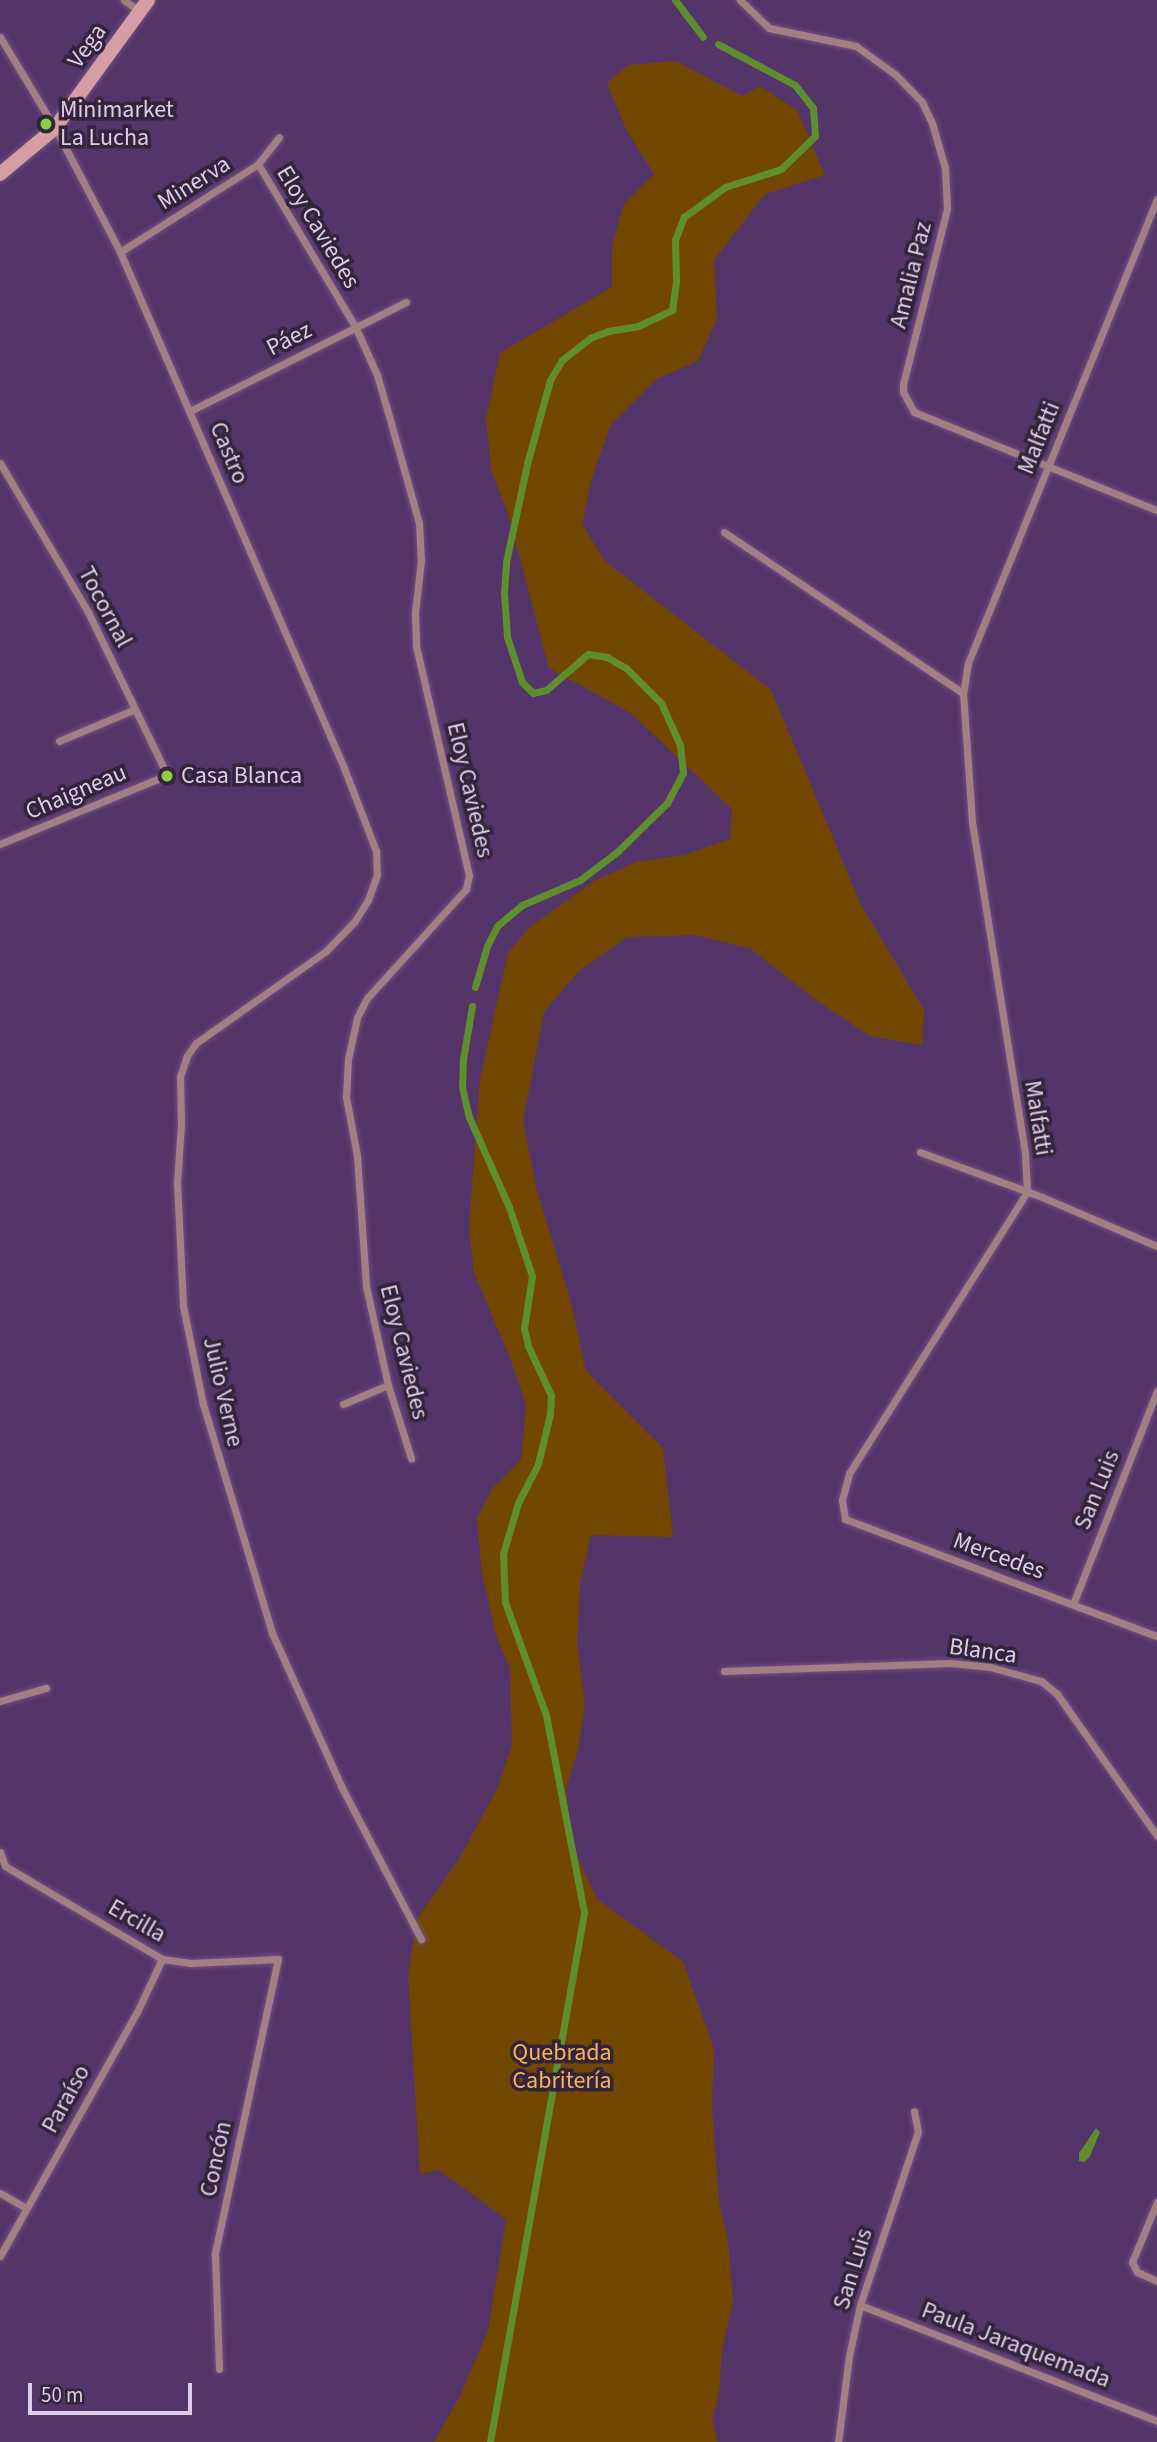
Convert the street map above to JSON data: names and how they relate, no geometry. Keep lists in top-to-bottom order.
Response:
{
  "streets": {
    "street": [
      "Vega",
      "Minerva",
      "Eloy Caviedes",
      "Amalia Paz",
      "Páez",
      "Malfatti",
      "Castro",
      "Tocornal",
      "Chaigneau",
      "Julio Verne",
      "San Luis",
      "Mercedes",
      "Blanca",
      "Ercilla",
      "Paraíso",
      "Concón",
      "Paula Jaraquemada"
    ]
  },
  "crossings": [
    ["Vega", "Castro"],
    ["Minerva", "Eloy Caviedes"],
    ["Minerva", "Castro"],
    ["Eloy Caviedes", "Páez"],
    ["Amalia Paz", "Malfatti"],
    ["Páez", "Castro"],
    ["Malfatti", "Mercedes"],
    ["Castro", "Julio Verne"],
    ["Tocornal", "Chaigneau"],
    ["San Luis", "Mercedes"],
    ["San Luis", "Paula Jaraquemada"],
    ["Ercilla", "Paraíso"],
    ["Ercilla", "Concón"]
  ],
  "parks": ["Quebrada Cabritería"],
  "places": ["Minimarket La Lucha", "Casa Blanca"],
  "scale_bar": "50 m"
}
